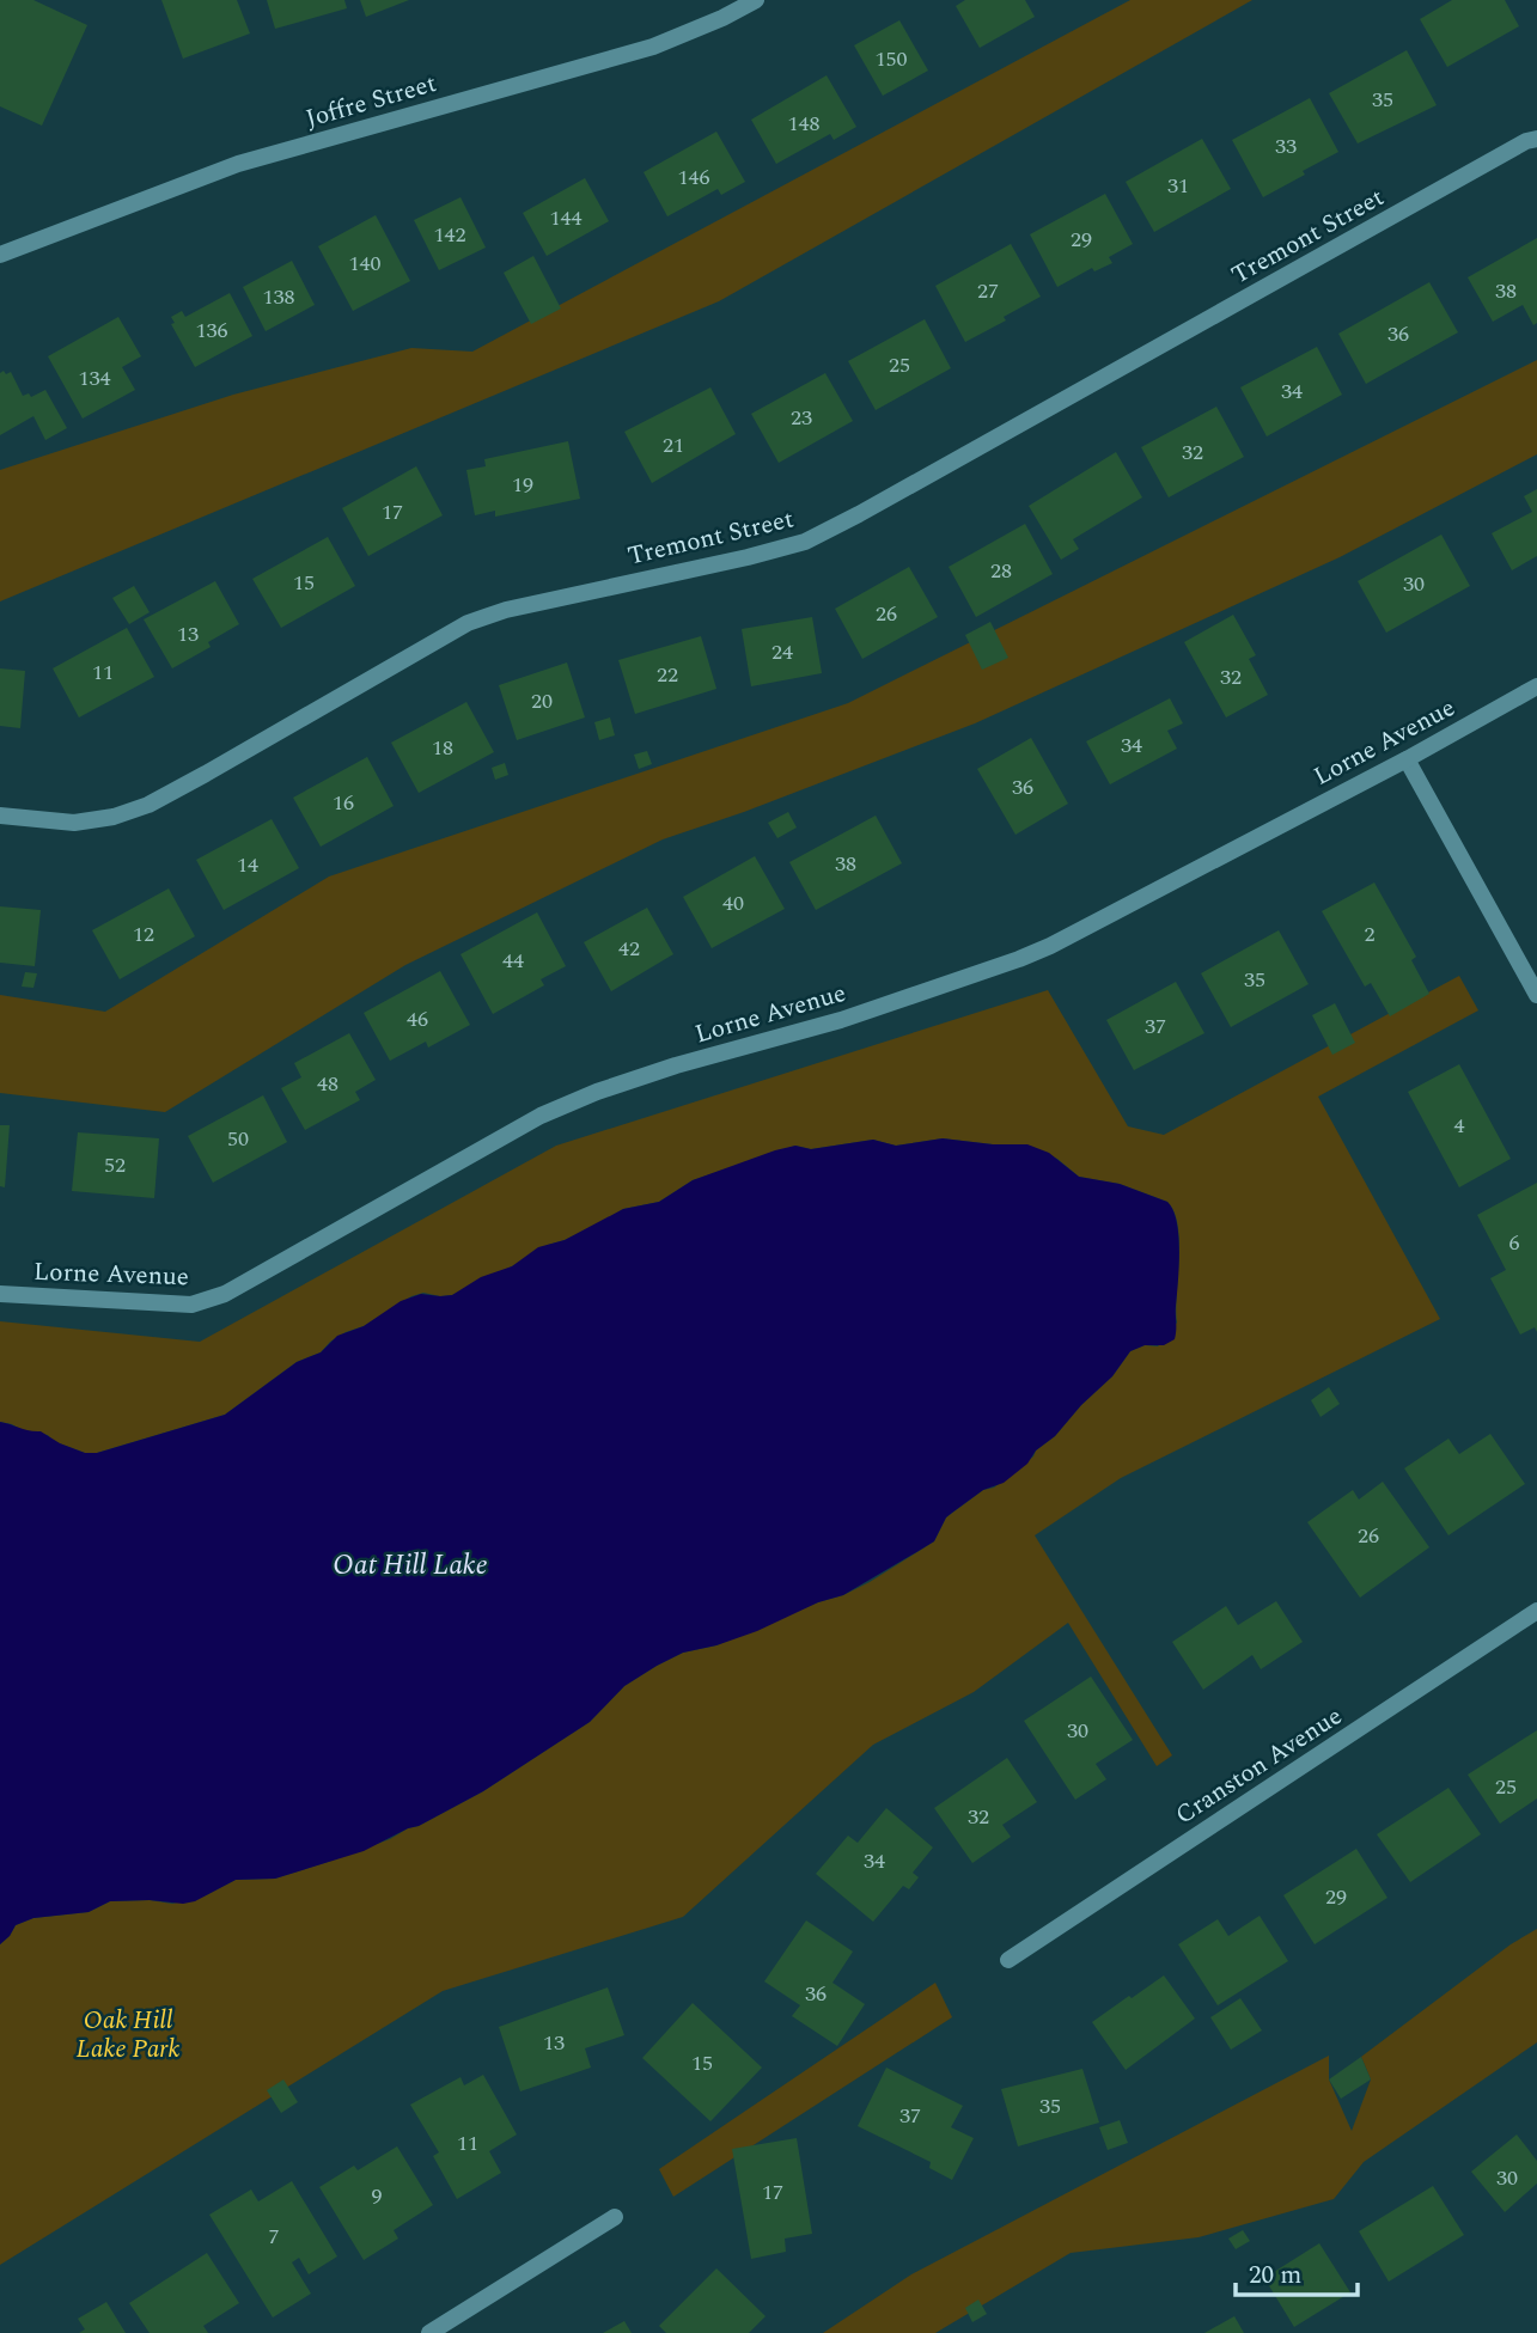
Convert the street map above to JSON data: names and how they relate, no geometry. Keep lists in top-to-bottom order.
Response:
{
  "streets": {
    "street": [
      "Joffre Street",
      "Tremont Street",
      "Lorne Avenue",
      "Cranston Avenue"
    ]
  },
  "water": ["Oat Hill Lake"],
  "parks": ["Oak Hill Lake Park"],
  "house_numbers": [
    "150",
    "35",
    "148",
    "33",
    "146",
    "31",
    "144",
    "142",
    "29",
    "140",
    "27",
    "38",
    "138",
    "136",
    "36",
    "25",
    "134",
    "34",
    "23",
    "21",
    "32",
    "19",
    "17",
    "28",
    "15",
    "30",
    "26",
    "13",
    "24",
    "11",
    "22",
    "32",
    "20",
    "34",
    "18",
    "36",
    "16",
    "38",
    "14",
    "40",
    "12",
    "2",
    "42",
    "44",
    "35",
    "46",
    "37",
    "48",
    "4",
    "50",
    "52",
    "6",
    "26",
    "30",
    "25",
    "32",
    "34",
    "29",
    "36",
    "13",
    "15",
    "35",
    "37",
    "11",
    "30",
    "17",
    "9",
    "7"
  ],
  "scale_bar": "20 m"
}
